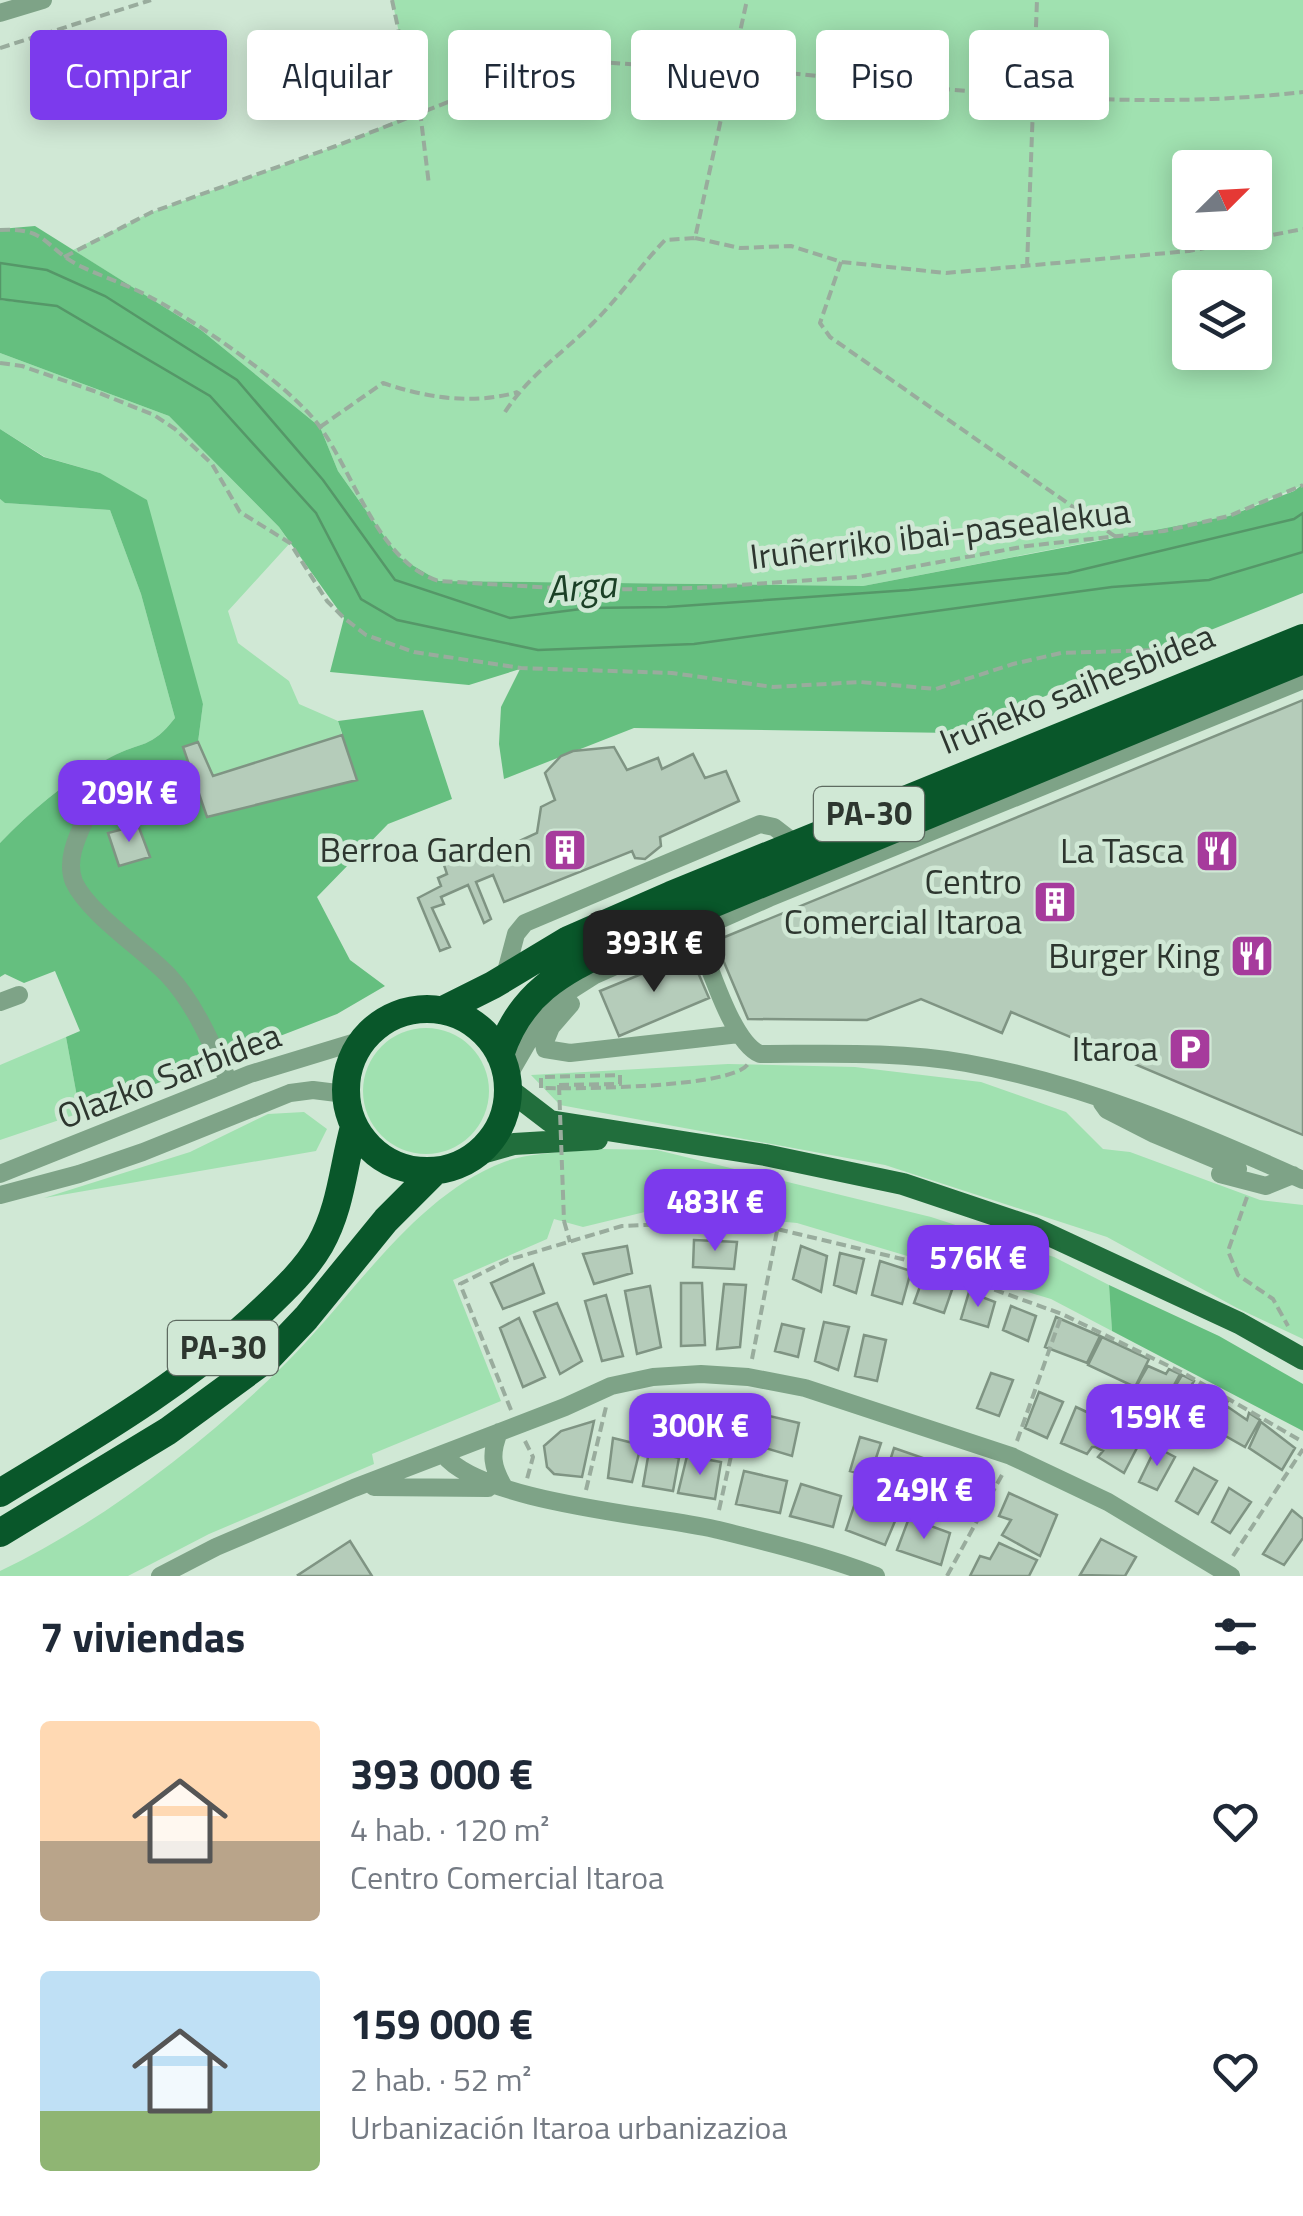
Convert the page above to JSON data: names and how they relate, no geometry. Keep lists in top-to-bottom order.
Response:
{
  "streets": {
    "highway": ["Iruñeko saihesbidea", "PA-30"],
    "street": ["Olazko Sarbidea"],
    "path": ["Iruñerriko ibai-pasealekua"]
  },
  "crossings": [
    ["Iruñeko saihesbidea", "PA-30"],
    ["Iruñeko saihesbidea", "Olazko Sarbidea"],
    ["PA-30", "Olazko Sarbidea"]
  ],
  "water": ["Arga"],
  "places": {
    "building": ["Berroa Garden", "Centro Comercial Itaroa"],
    "restaurant": ["La Tasca", "Burger King"],
    "parking": ["Itaroa"]
  },
  "north": "top right",
  "page": {
    "chip": [
      "Comprar",
      "Alquilar",
      "Filtros",
      "Nuevo",
      "Piso",
      "Casa"
    ],
    "price": [
      "209K €",
      "393K €",
      "483K €",
      "576K €",
      "159K €",
      "300K €",
      "249K €"
    ],
    "heading": "7 viviendas",
    "list": [
      {
        "name": "393 000 €",
        "note": "4 hab. · 120 m² · Centro Comercial Itaroa"
      },
      {
        "name": "159 000 €",
        "note": "2 hab. · 52 m² · Urbanización Itaroa urbanizazioa"
      }
    ]
  }
}
